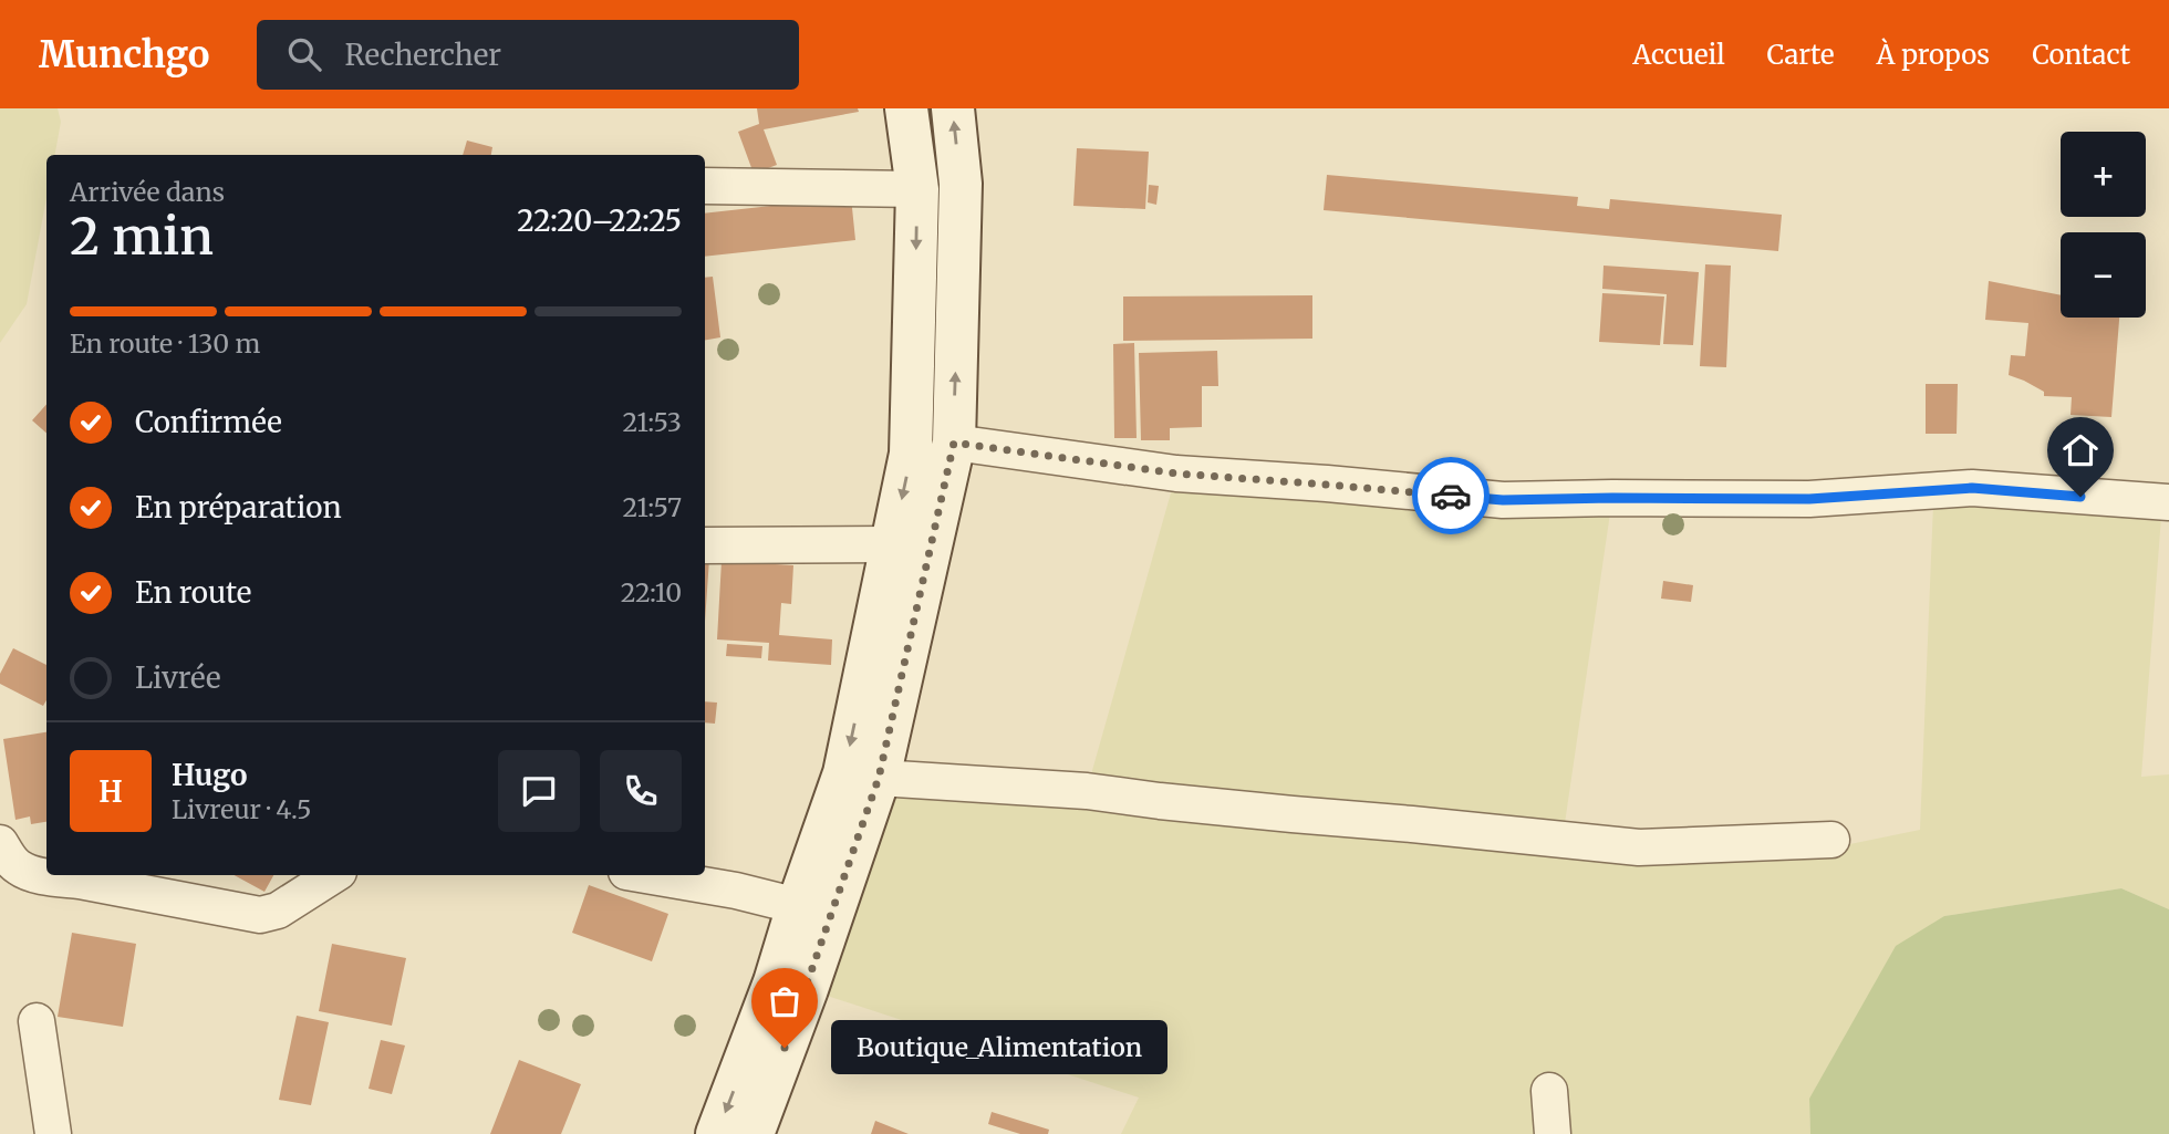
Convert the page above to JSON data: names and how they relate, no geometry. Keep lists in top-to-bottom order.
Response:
{
  "places": ["Boutique_Alimentation"],
  "page": {
    "header": "Munchgo",
    "search": "Rechercher",
    "nav": [
      "Accueil",
      "Carte",
      "À propos",
      "Contact"
    ],
    "map_buttons": ["+", "−"],
    "heading": ["2 min", "Arrivée dans", "22:20–22:25"],
    "panel": ["Hugo", "Livreur · 4.5"],
    "bar": "En route · 130 m",
    "list": [
      ["Confirmée", "21:53"],
      ["En préparation", "21:57"],
      ["En route", "22:10"],
      "Livrée"
    ],
    "round": "H",
    "bubble": "Boutique_Alimentation"
  }
}
